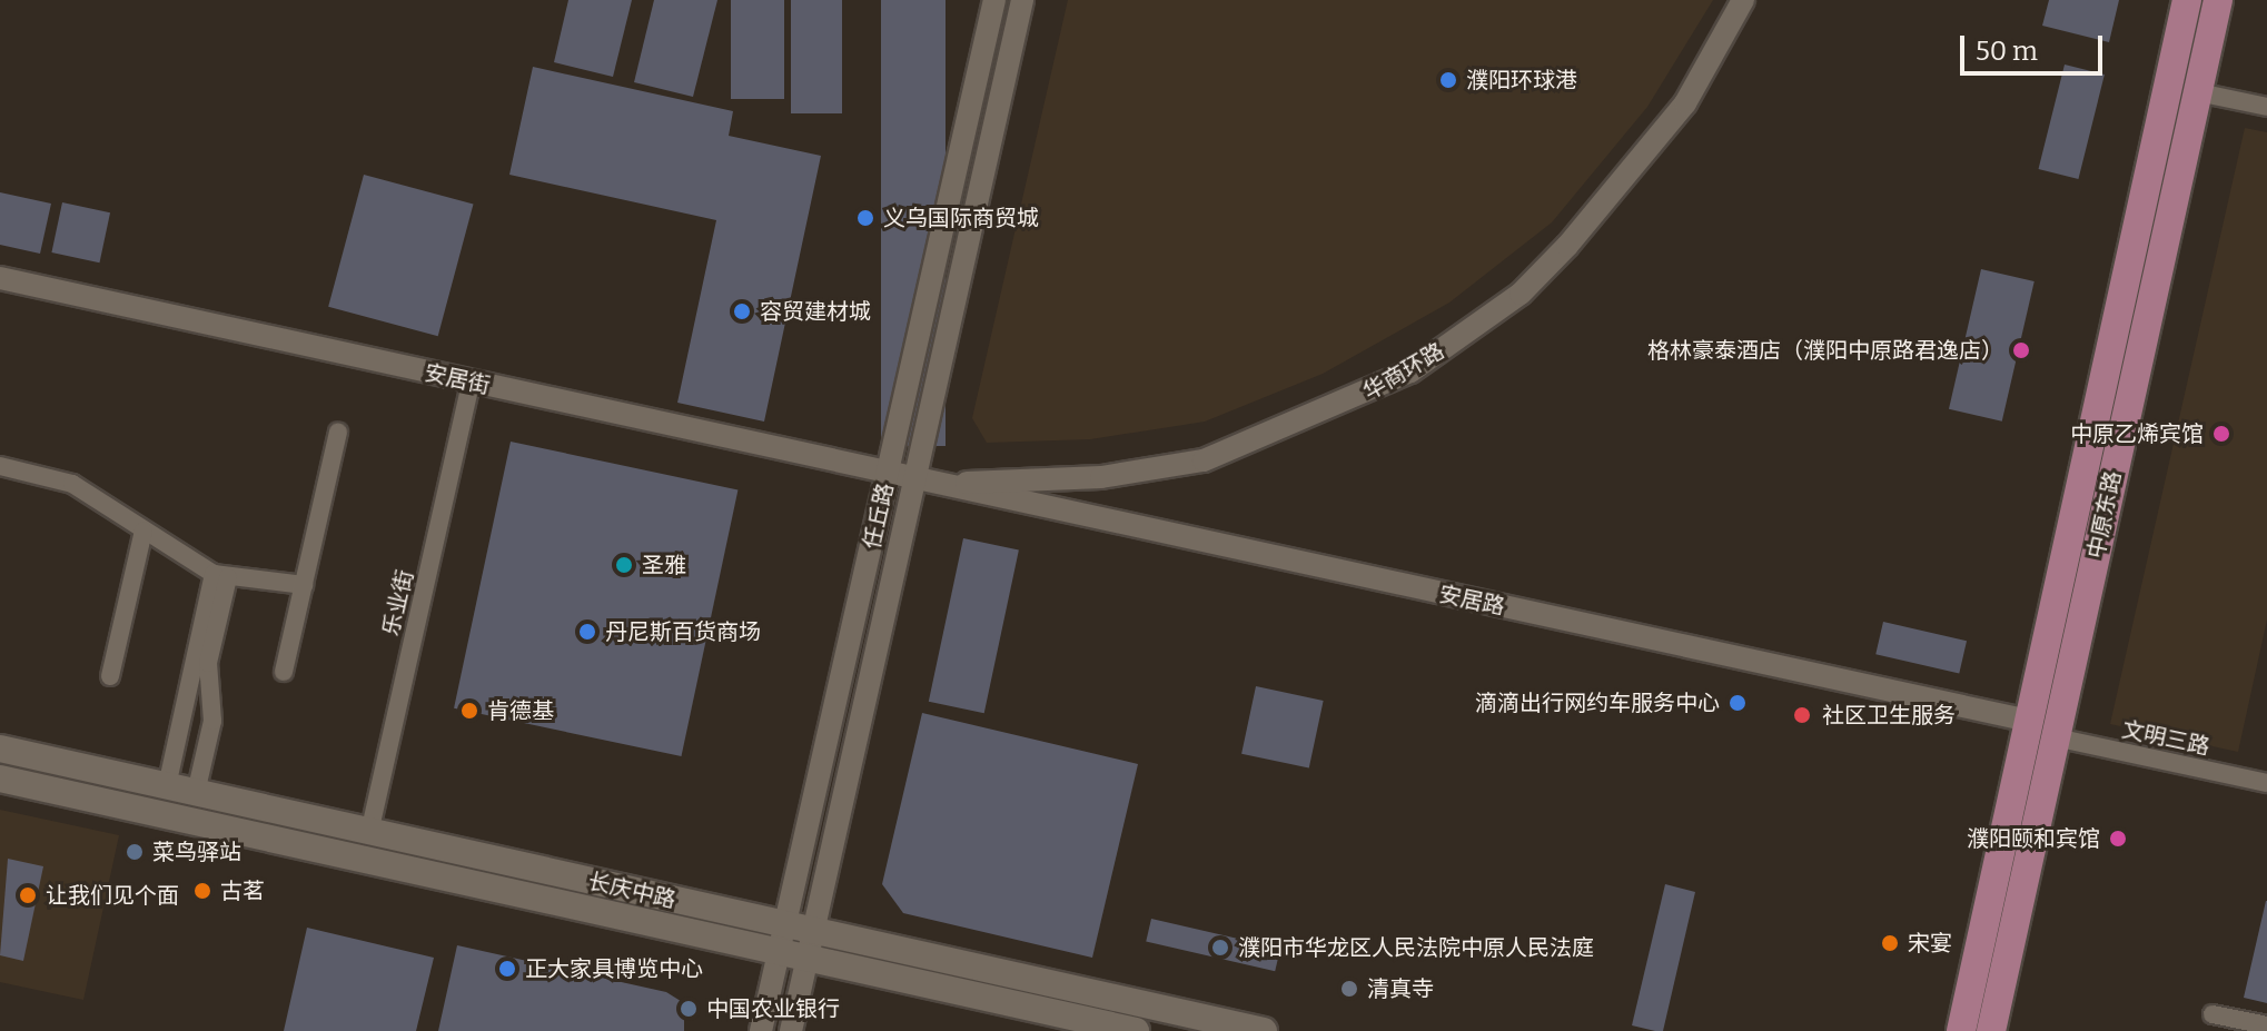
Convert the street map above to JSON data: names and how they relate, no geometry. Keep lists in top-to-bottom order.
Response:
{
  "streets": {
    "main road": ["中原东路", "长庆中路"],
    "street": [
      "华商环路",
      "安居街",
      "任丘路",
      "安居路",
      "乐业街",
      "文明三路"
    ]
  },
  "crossings": [
    ["华商环路", "安居街"],
    ["华商环路", "任丘路"],
    ["华商环路", "安居路"],
    ["安居街", "任丘路"],
    ["安居街", "安居路"],
    ["安居街", "乐业街"],
    ["中原东路", "安居路"],
    ["中原东路", "文明三路"],
    ["任丘路", "安居路"],
    ["任丘路", "长庆中路"],
    ["乐业街", "长庆中路"]
  ],
  "places": [
    "濮阳环球港",
    "义乌国际商贸城",
    "容贸建材城",
    "格林豪泰酒店（濮阳中原路君逸店）",
    "中原乙烯宾馆",
    "圣雅",
    "丹尼斯百货商场",
    "滴滴出行网约车服务中心",
    "肯德基",
    "社区卫生服务",
    "濮阳颐和宾馆",
    "菜鸟驿站",
    "古茗",
    "让我们见个面",
    "宋宴",
    "濮阳市华龙区人民法院中原人民法庭",
    "正大家具博览中心",
    "清真寺",
    "中国农业银行"
  ],
  "scale_bar": "50 m"
}
